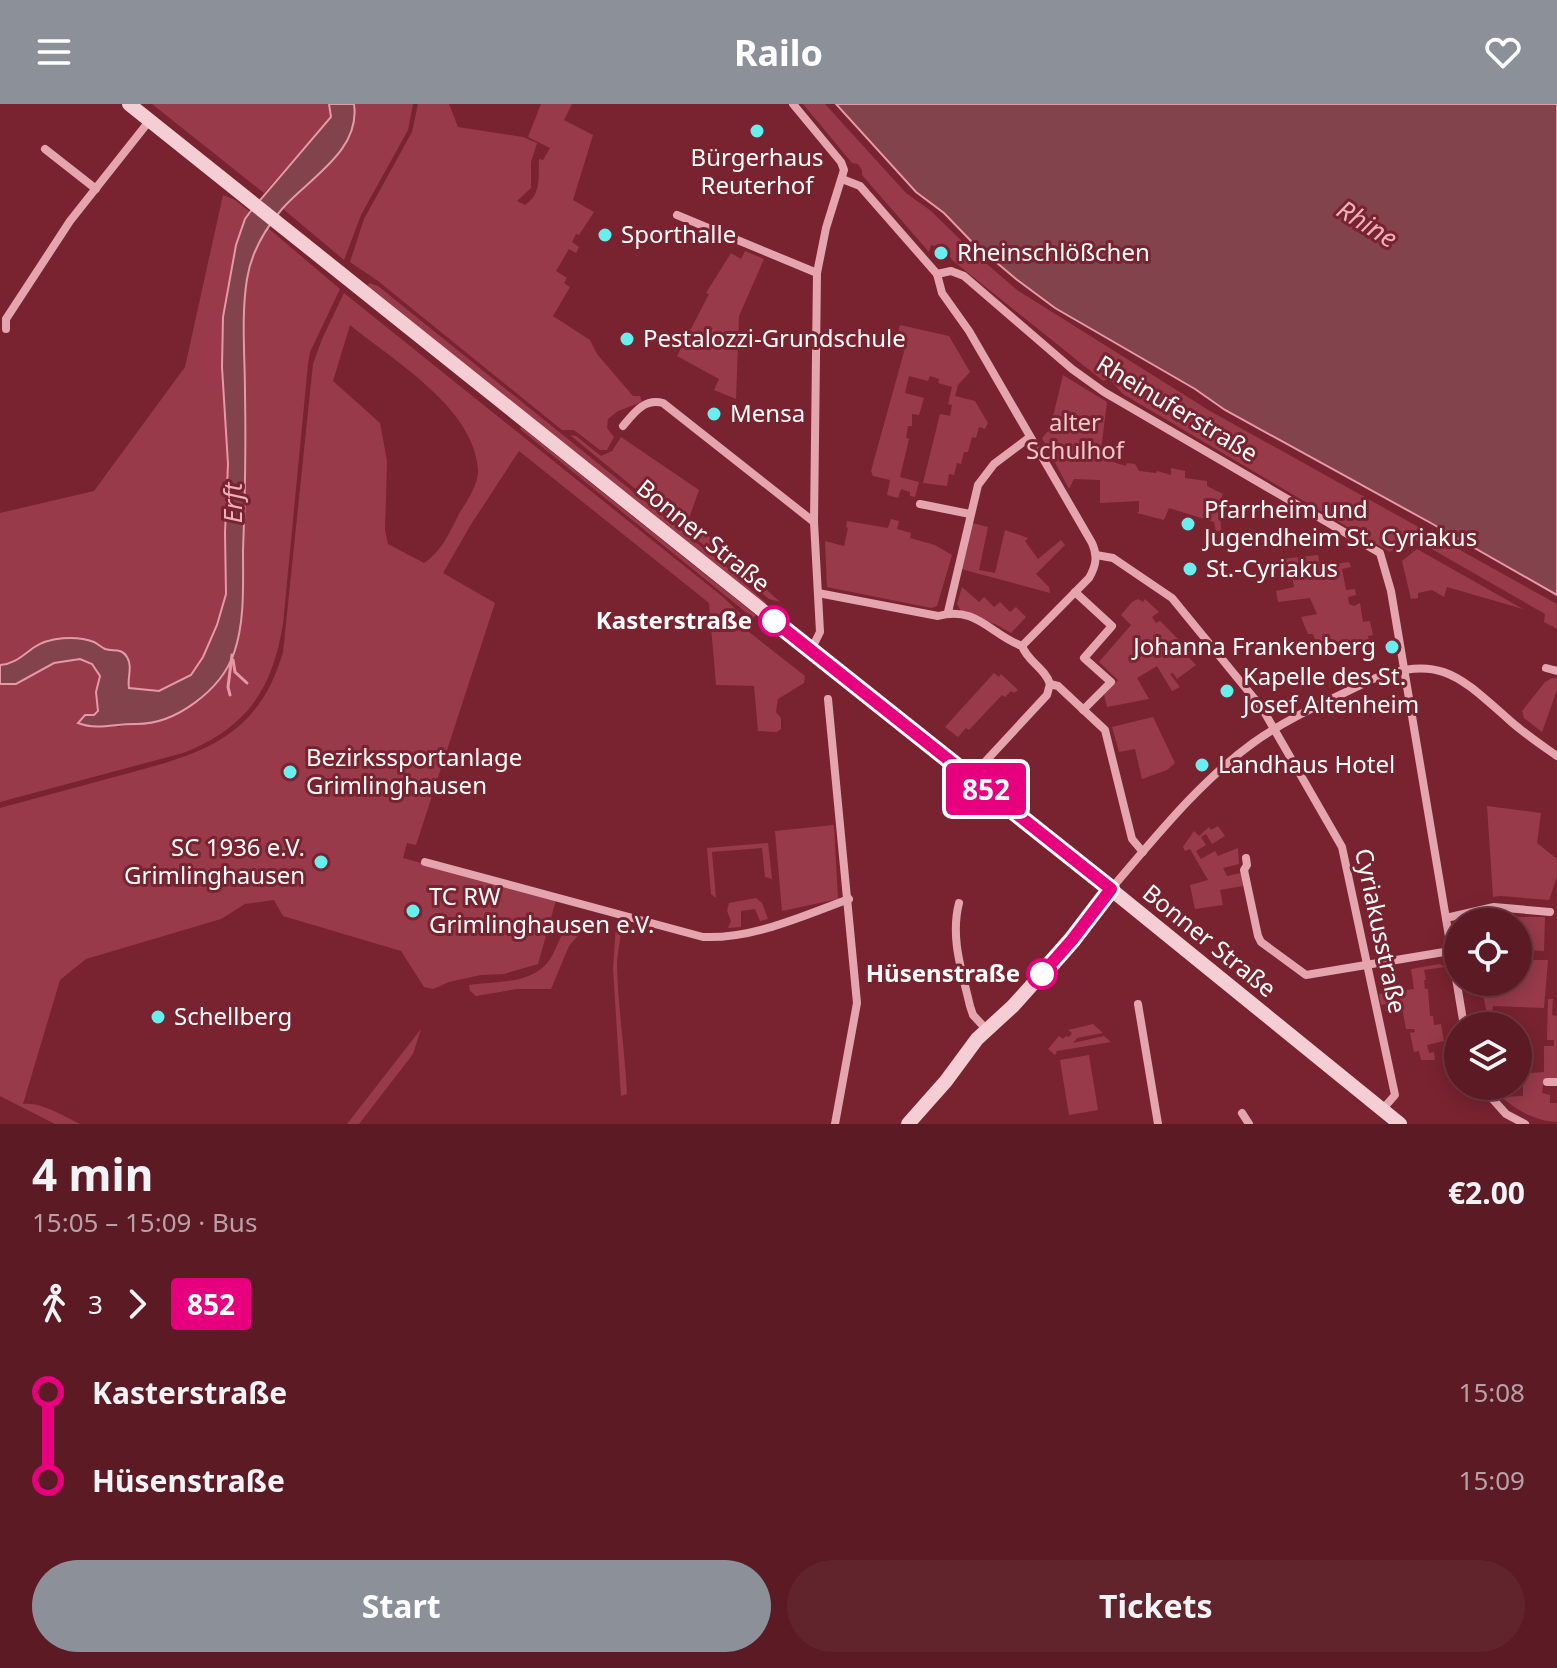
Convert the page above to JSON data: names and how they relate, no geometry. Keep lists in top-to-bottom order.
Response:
{
  "streets": {
    "main road": ["Bonner Straße"],
    "street": ["Rheinuferstraße", "Cyriakusstraße"]
  },
  "crossings": [
    ["Bonner Straße", "Cyriakusstraße"]
  ],
  "water": ["Rhine", "Erft"],
  "parks": ["alter Schulhof"],
  "places": [
    "Bürgerhaus Reuterhof",
    "Sporthalle",
    "Rheinschlößchen",
    "Pestalozzi-Grundschule",
    "Mensa",
    "Pfarrheim und Jugendheim St. Cyriakus",
    "St.-Cyriakus",
    "Kasterstraße",
    "Johanna Frankenberg",
    "Kapelle des St. Josef Altenheim",
    "Landhaus Hotel",
    "Bezirkssportanlage Grimlinghausen",
    "SC 1936 e.V. Grimlinghausen",
    "TC RW Grimlinghausen e.V.",
    "Hüsenstraße",
    "Schellberg"
  ],
  "lines": ["bus line 852"],
  "page": {
    "header": "Railo",
    "on_map": "852",
    "heading": ["4 min", "15:05 – 15:09 · Bus", "€2.00"],
    "legs": ["3", "852"],
    "list": [
      {
        "name": "Kasterstraße",
        "value": "15:08"
      },
      {
        "name": "Hüsenstraße",
        "value": "15:09"
      }
    ],
    "buttons": ["Start", "Tickets"]
  }
}
